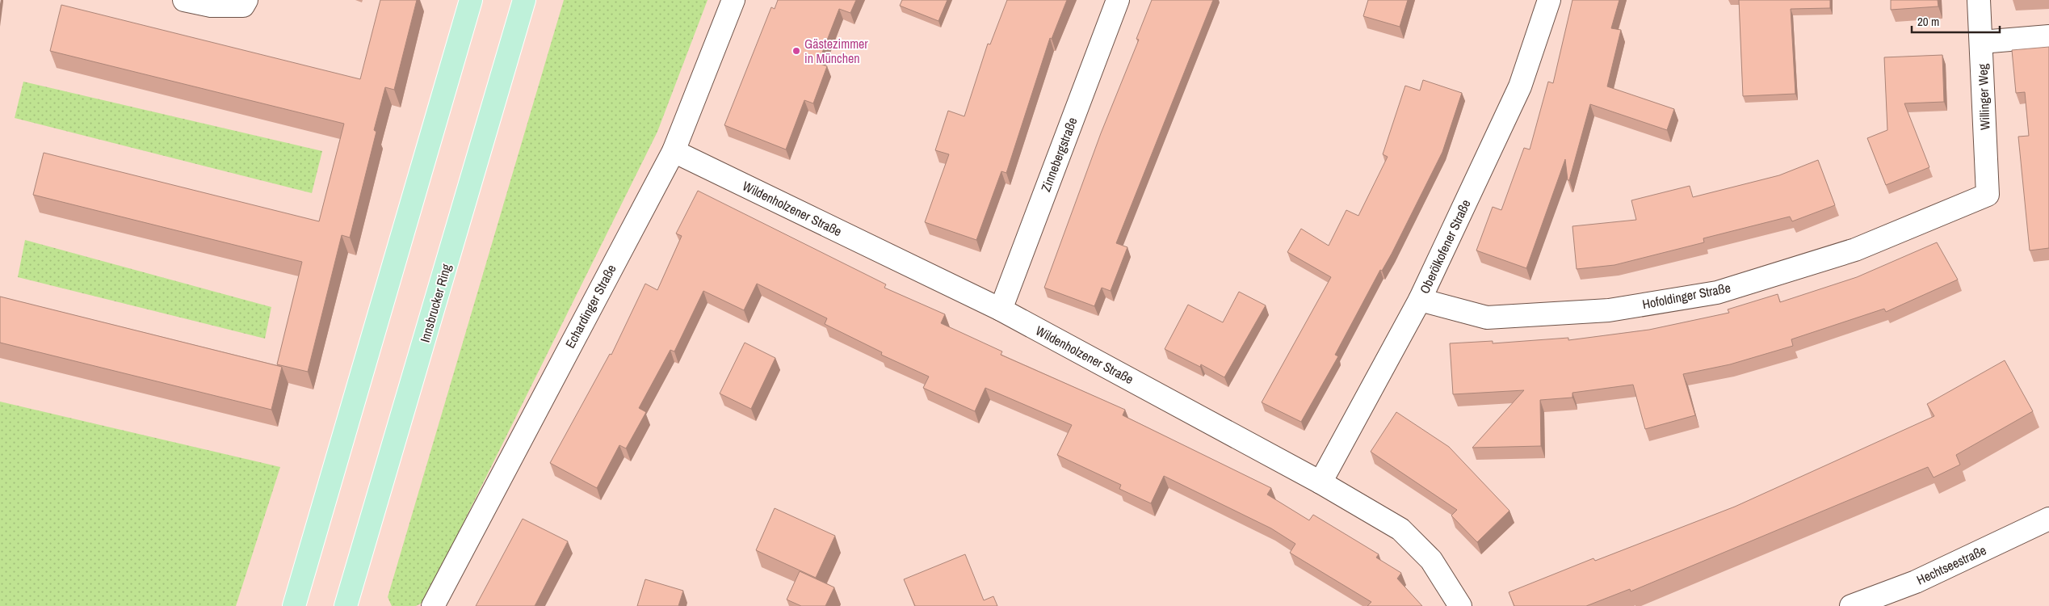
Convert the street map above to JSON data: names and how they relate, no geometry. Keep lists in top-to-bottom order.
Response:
{
  "streets": {
    "main road": ["Innsbrucker Ring"],
    "street": [
      "Willinger Weg",
      "Zinnebergstraße",
      "Wildenholzener Straße",
      "Oberölkofener Straße",
      "Hofoldinger Straße",
      "Echardinger Straße",
      "Hechtseestraße"
    ]
  },
  "crossings": [
    ["Willinger Weg", "Hofoldinger Straße"],
    ["Zinnebergstraße", "Wildenholzener Straße"],
    ["Wildenholzener Straße", "Oberölkofener Straße"],
    ["Wildenholzener Straße", "Echardinger Straße"],
    ["Oberölkofener Straße", "Hofoldinger Straße"]
  ],
  "places": ["Gästezimmer in München"],
  "scale_bar": "20 m"
}
